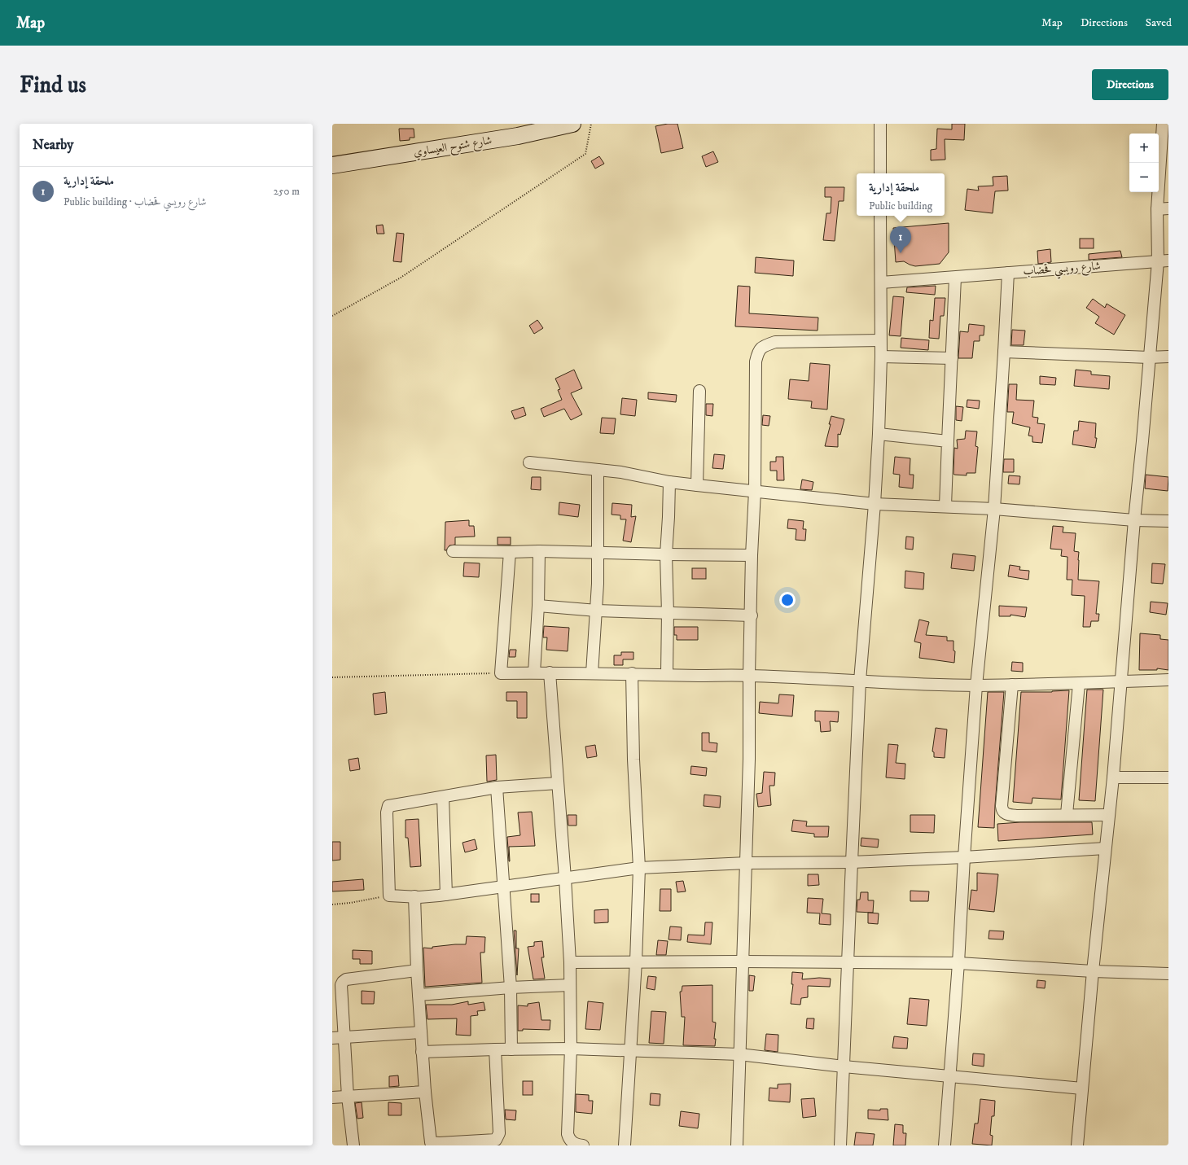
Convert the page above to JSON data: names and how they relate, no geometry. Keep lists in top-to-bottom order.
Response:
{
  "streets": {
    "street": ["شارع شتوح العيساوي", "شارع رويسي قحضاب"]
  },
  "page": {
    "header": "Map",
    "nav": ["Map", "Directions", "Saved"],
    "buttons": "Directions",
    "title": "Find us",
    "heading": "Nearby",
    "map_buttons": ["+", "−"],
    "list": [
      {
        "mark": "1",
        "name": "ملحقة إدارية",
        "note": "Public building · شارع رويسي قحضاب",
        "value": "250 m"
      }
    ],
    "popup": ["ملحقة إدارية", "Public building"],
    "pins": "1"
  }
}
